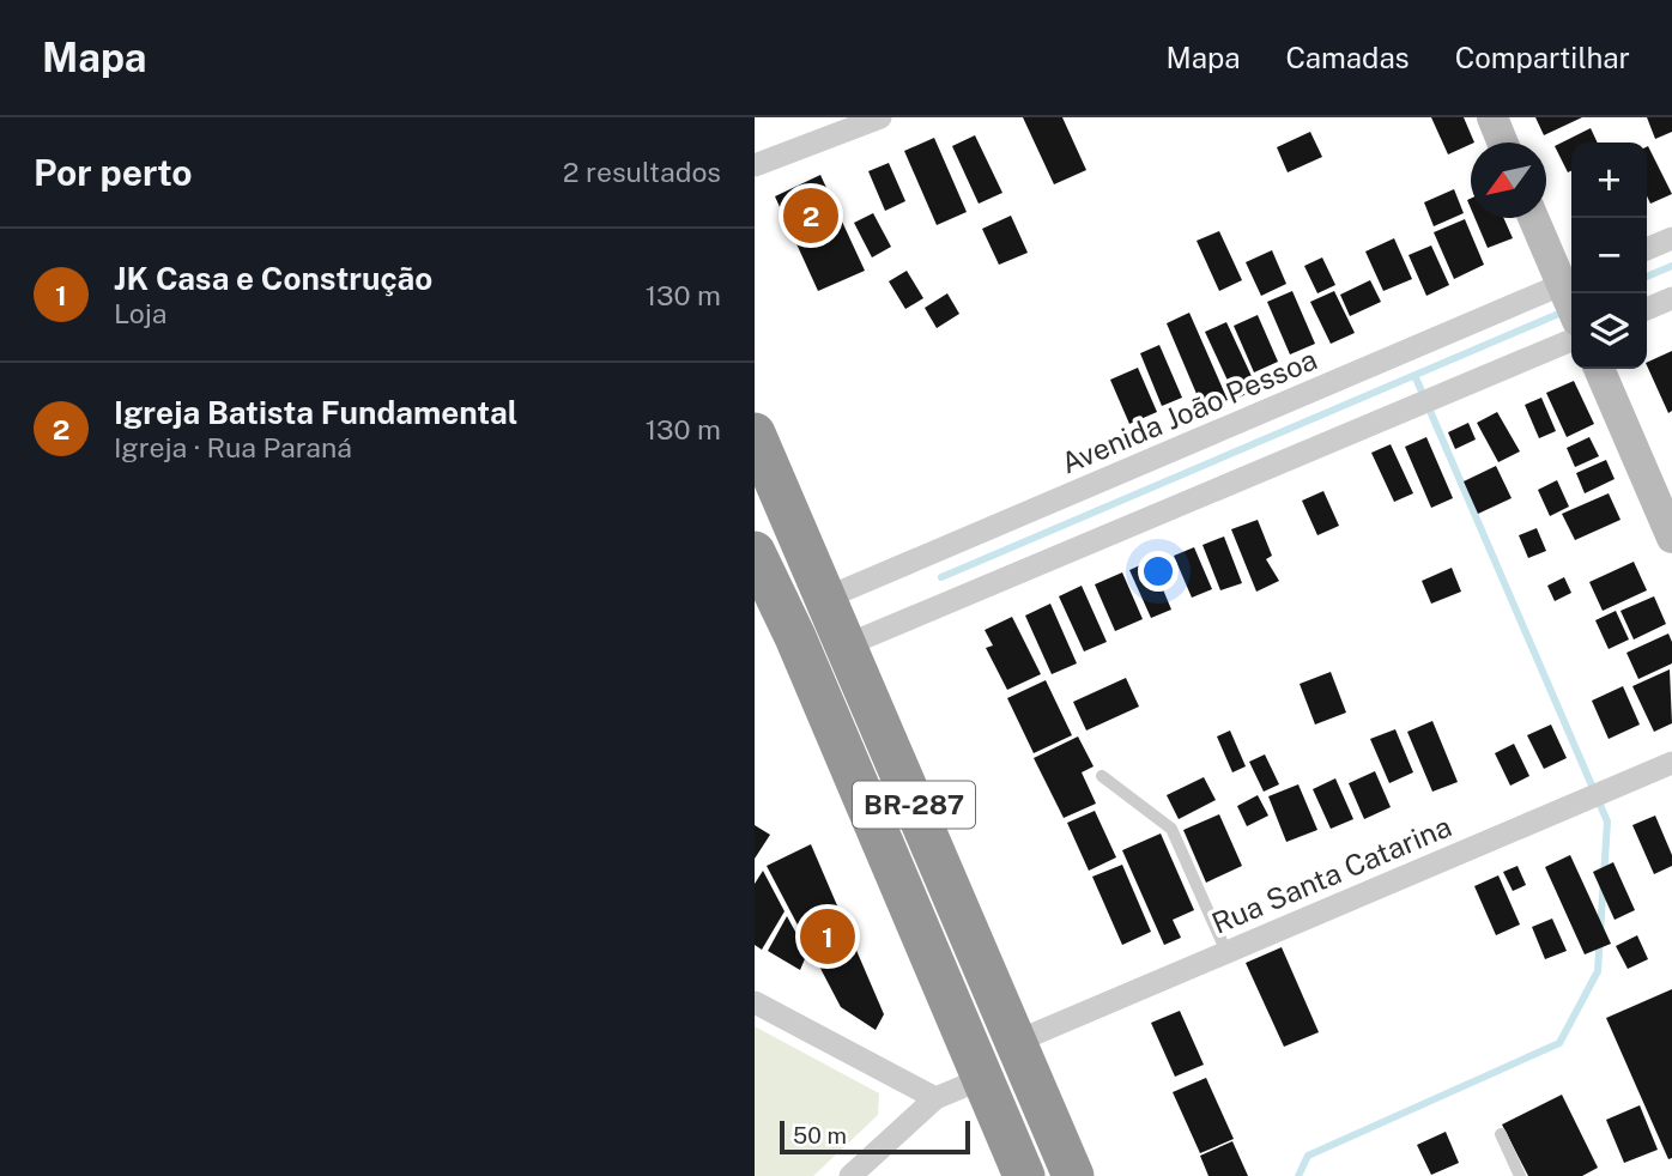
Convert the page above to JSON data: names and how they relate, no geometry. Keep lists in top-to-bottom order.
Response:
{
  "streets": {
    "highway": ["BR-287"],
    "street": ["Avenida João Pessoa", "Rua Santa Catarina"]
  },
  "crossings": [
    ["Avenida João Pessoa", "BR-287"],
    ["BR-287", "Rua Santa Catarina"]
  ],
  "scale_bar": "50 m",
  "north": "bottom left",
  "page": {
    "header": "Mapa",
    "nav": ["Mapa", "Camadas", "Compartilhar"],
    "heading": ["Por perto", "2 resultados"],
    "map_buttons": ["+", "−"],
    "pins": ["2", "1"],
    "list": [
      {
        "mark": "1",
        "name": "JK Casa e Construção",
        "note": "Loja",
        "value": "130 m"
      },
      {
        "mark": "2",
        "name": "Igreja Batista Fundamental",
        "note": "Igreja · Rua Paraná",
        "value": "130 m"
      }
    ],
    "scale": "50 m"
  }
}
